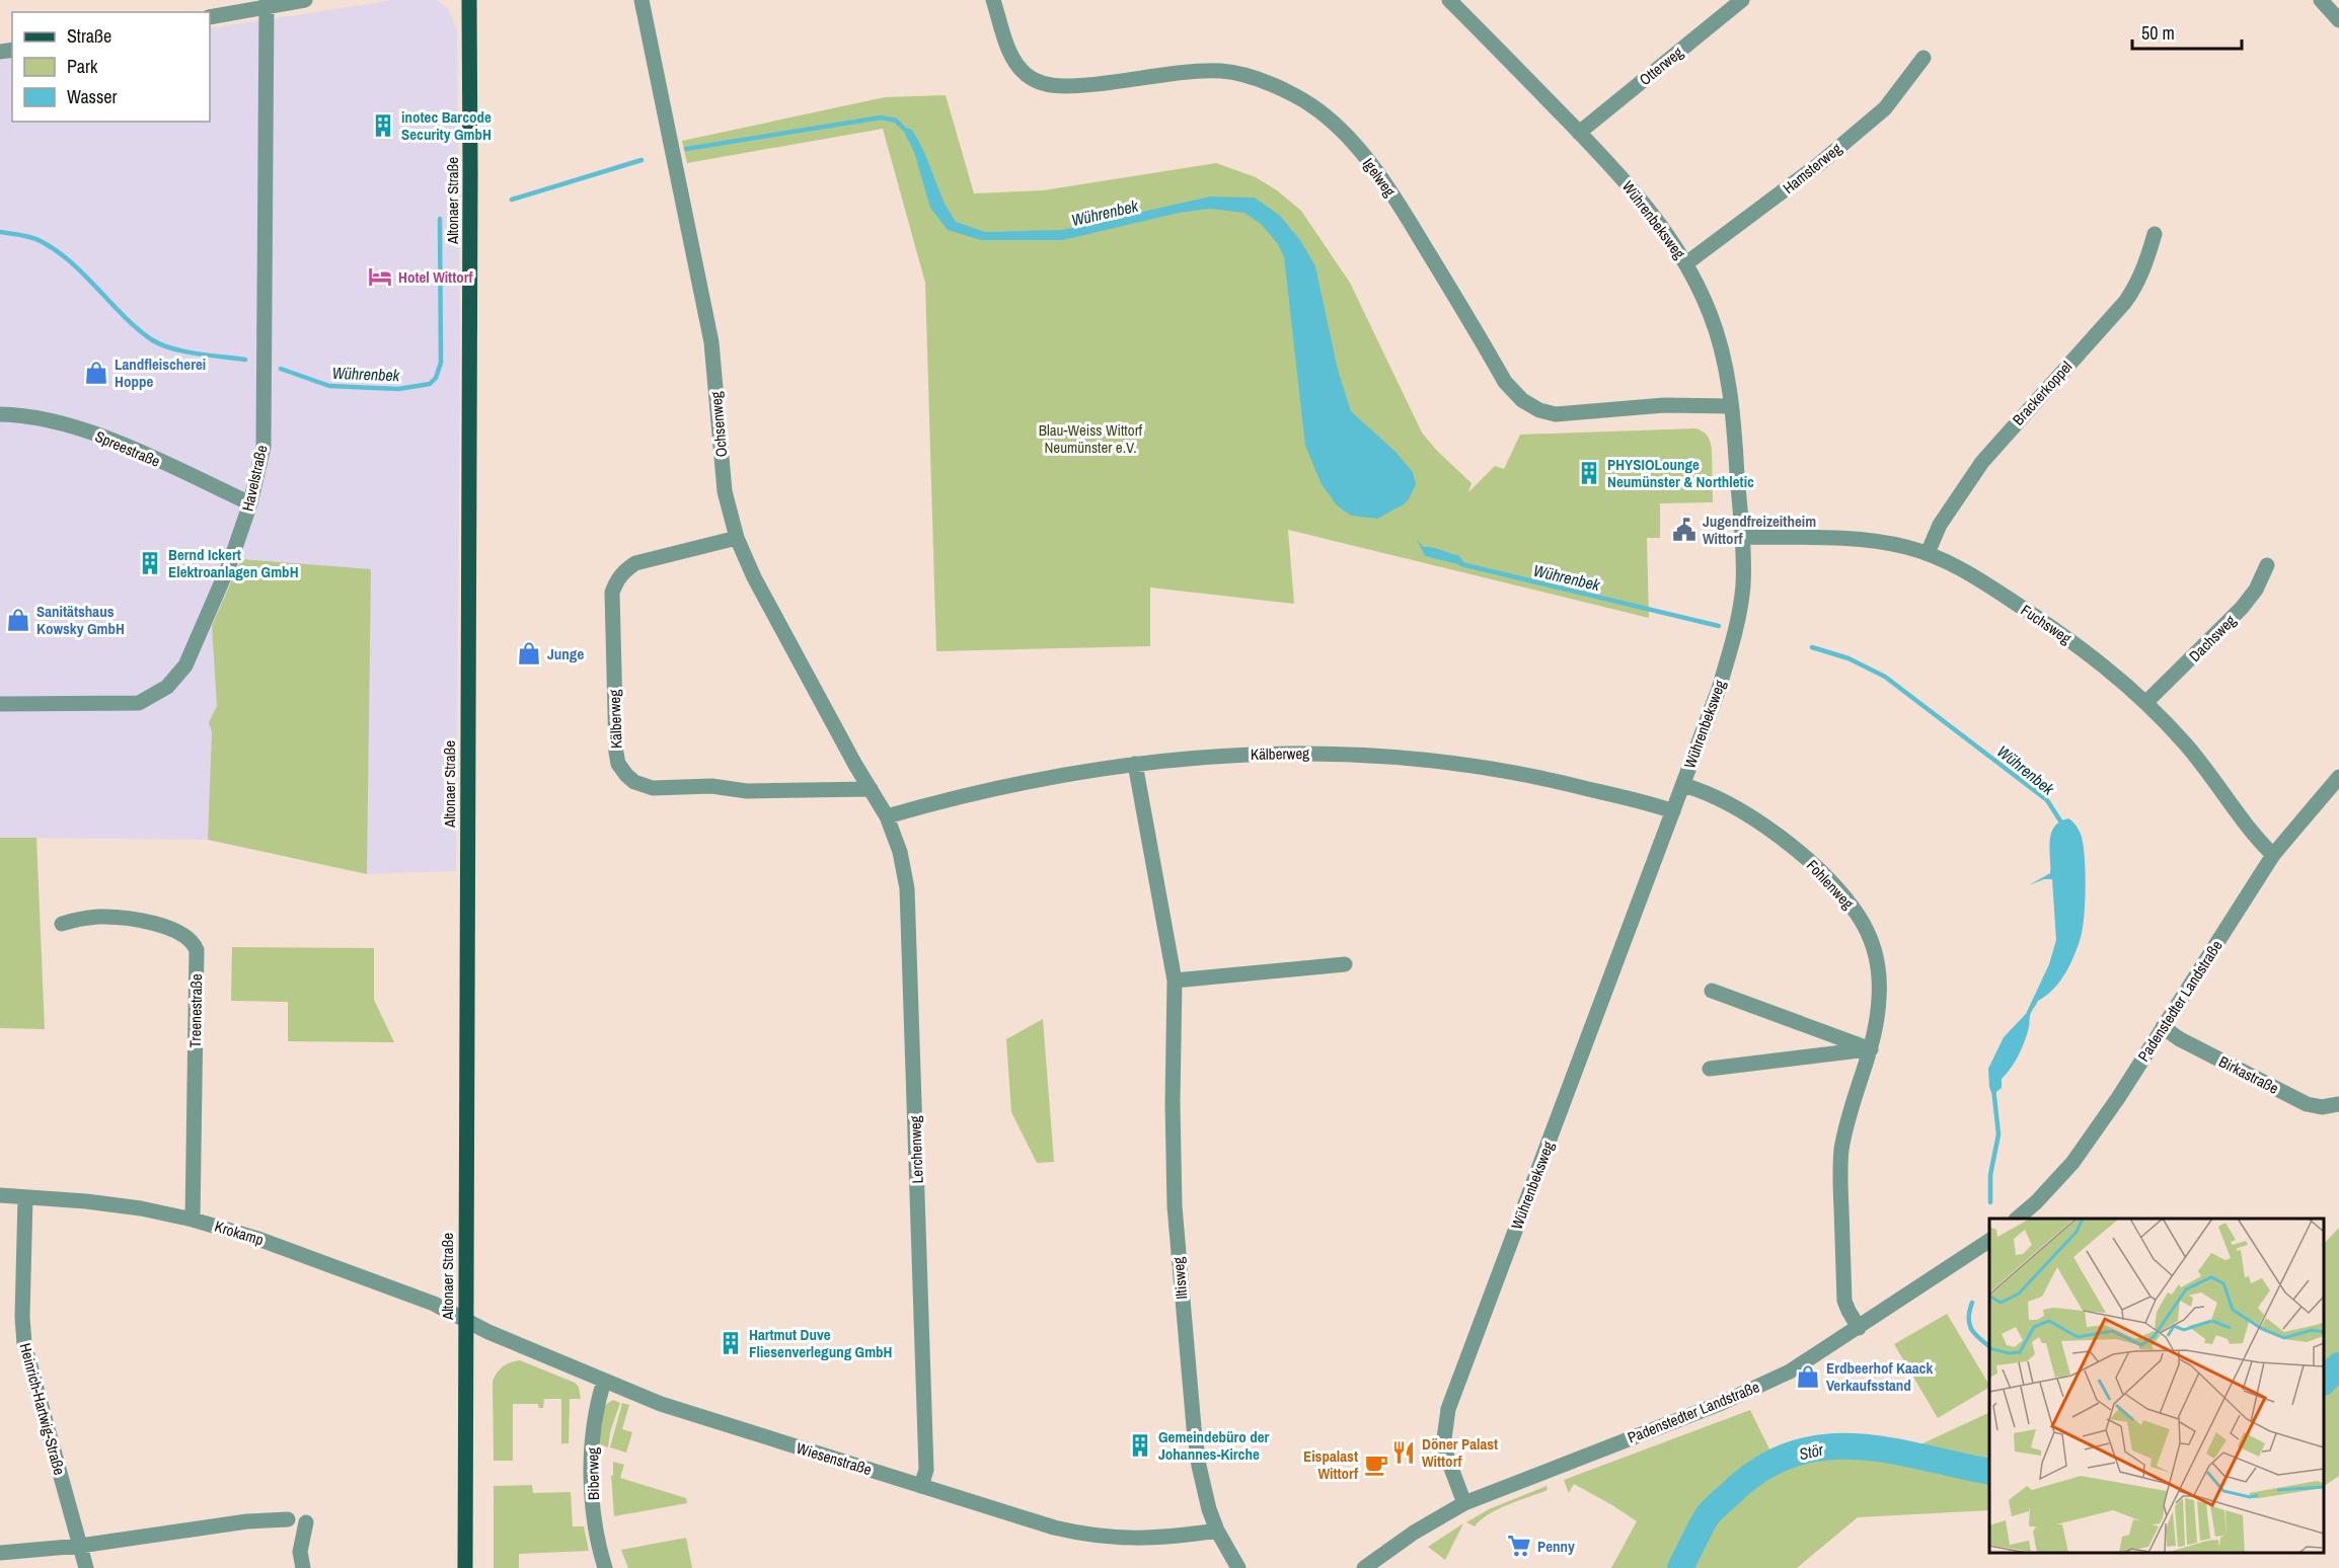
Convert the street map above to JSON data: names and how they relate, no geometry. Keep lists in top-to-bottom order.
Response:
{
  "streets": {
    "main road": ["Altonaer Straße"],
    "street": [
      "Otterweg",
      "Hamsterweg",
      "Igelweg",
      "Wührenbeksweg",
      "Brackerkoppel",
      "Ochsenweg",
      "Spreestraße",
      "Havelstraße",
      "Fuchsweg",
      "Dachsweg",
      "Kälberweg",
      "Fohlenweg",
      "Padenstedter Landstraße",
      "Treenestraße",
      "Birkastraße",
      "Lerchenweg",
      "Krokamp",
      "Iltisweg",
      "Heinrich-Hartwig-Straße",
      "Wiesenstraße",
      "Biberweg"
    ]
  },
  "crossings": [
    ["Otterweg", "Wührenbeksweg"],
    ["Hamsterweg", "Wührenbeksweg"],
    ["Igelweg", "Wührenbeksweg"],
    ["Altonaer Straße", "Krokamp"],
    ["Altonaer Straße", "Wiesenstraße"],
    ["Wührenbeksweg", "Fuchsweg"],
    ["Wührenbeksweg", "Kälberweg"],
    ["Wührenbeksweg", "Fohlenweg"],
    ["Wührenbeksweg", "Padenstedter Landstraße"],
    ["Brackerkoppel", "Fuchsweg"],
    ["Ochsenweg", "Kälberweg"],
    ["Ochsenweg", "Lerchenweg"],
    ["Spreestraße", "Havelstraße"],
    ["Fuchsweg", "Dachsweg"],
    ["Fuchsweg", "Padenstedter Landstraße"],
    ["Kälberweg", "Lerchenweg"],
    ["Kälberweg", "Iltisweg"],
    ["Fohlenweg", "Padenstedter Landstraße"],
    ["Padenstedter Landstraße", "Birkastraße"],
    ["Treenestraße", "Krokamp"],
    ["Lerchenweg", "Wiesenstraße"],
    ["Krokamp", "Heinrich-Hartwig-Straße"],
    ["Krokamp", "Wiesenstraße"],
    ["Iltisweg", "Wiesenstraße"],
    ["Wiesenstraße", "Biberweg"]
  ],
  "water": ["Wührenbek", "Stör"],
  "parks": ["Blau-Weiss Wittorf Neumünster e.V."],
  "places": {
    "building": [
      "inotec Barcode Security GmbH",
      "PHYSIOLounge Neumünster & Northletic",
      "Bernd Ickert Elektroanlagen GmbH",
      "Hartmut Duve Fliesenverlegung GmbH",
      "Gemeindebüro der Johannes-Kirche"
    ],
    "hotel": ["Hotel Wittorf"],
    "shop": [
      "Landfleischerei Hoppe",
      "Sanitätshaus Kowsky GmbH",
      "Junge",
      "Erdbeerhof Kaack Verkaufsstand"
    ],
    "public building": ["Jugendfreizeitheim Wittorf"],
    "restaurant": ["Döner Palast Wittorf"],
    "cafe": ["Eispalast Wittorf"],
    "supermarket": ["Penny"]
  },
  "legend": ["Straße", "Park", "Wasser"],
  "scale_bar": "50 m"
}
